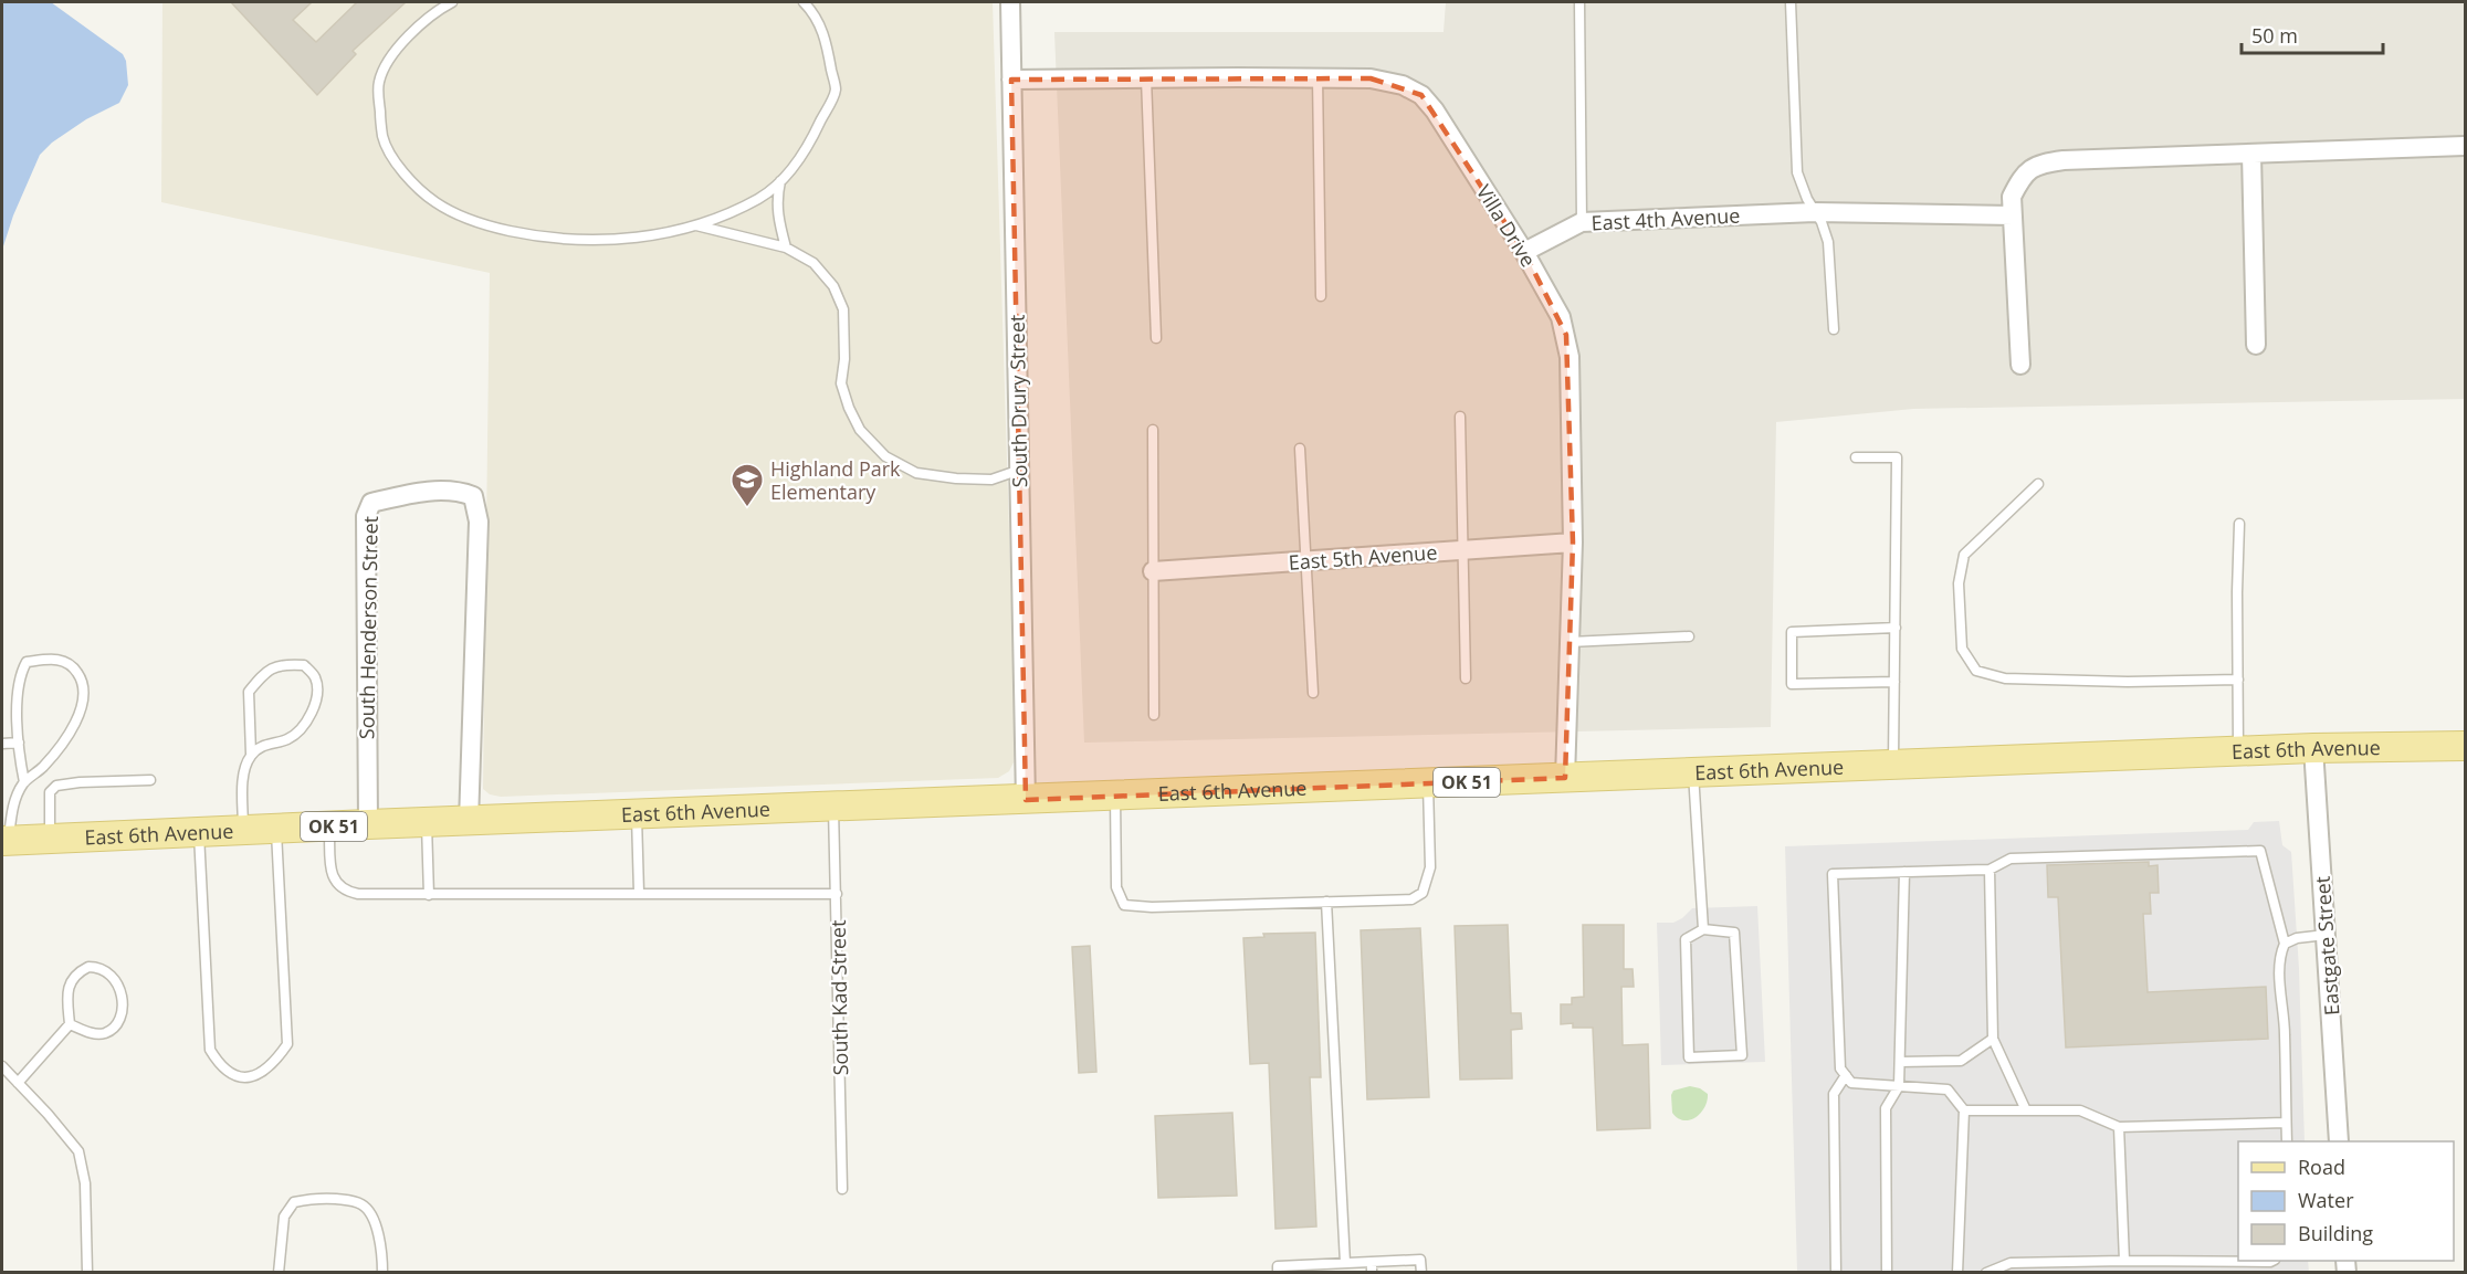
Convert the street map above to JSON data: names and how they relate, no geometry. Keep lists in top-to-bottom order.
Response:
{
  "streets": {
    "main road": ["East 6th Avenue", "OK 51"],
    "street": [
      "East 4th Avenue",
      "Villa Drive",
      "South Drury Street",
      "East 5th Avenue",
      "South Henderson Street",
      "Eastgate Street"
    ],
    "lane": ["South Kad Street"]
  },
  "crossings": [
    ["East 4th Avenue", "Villa Drive"],
    ["Villa Drive", "South Drury Street"],
    ["Villa Drive", "East 5th Avenue"],
    ["Villa Drive", "East 6th Avenue"],
    ["South Drury Street", "East 6th Avenue"],
    ["South Henderson Street", "East 6th Avenue"],
    ["East 6th Avenue", "Eastgate Street"],
    ["East 6th Avenue", "South Kad Street"]
  ],
  "places": {
    "school or university": ["Highland Park Elementary"]
  },
  "legend": ["Road", "Water", "Building"],
  "scale_bar": "50 m"
}
